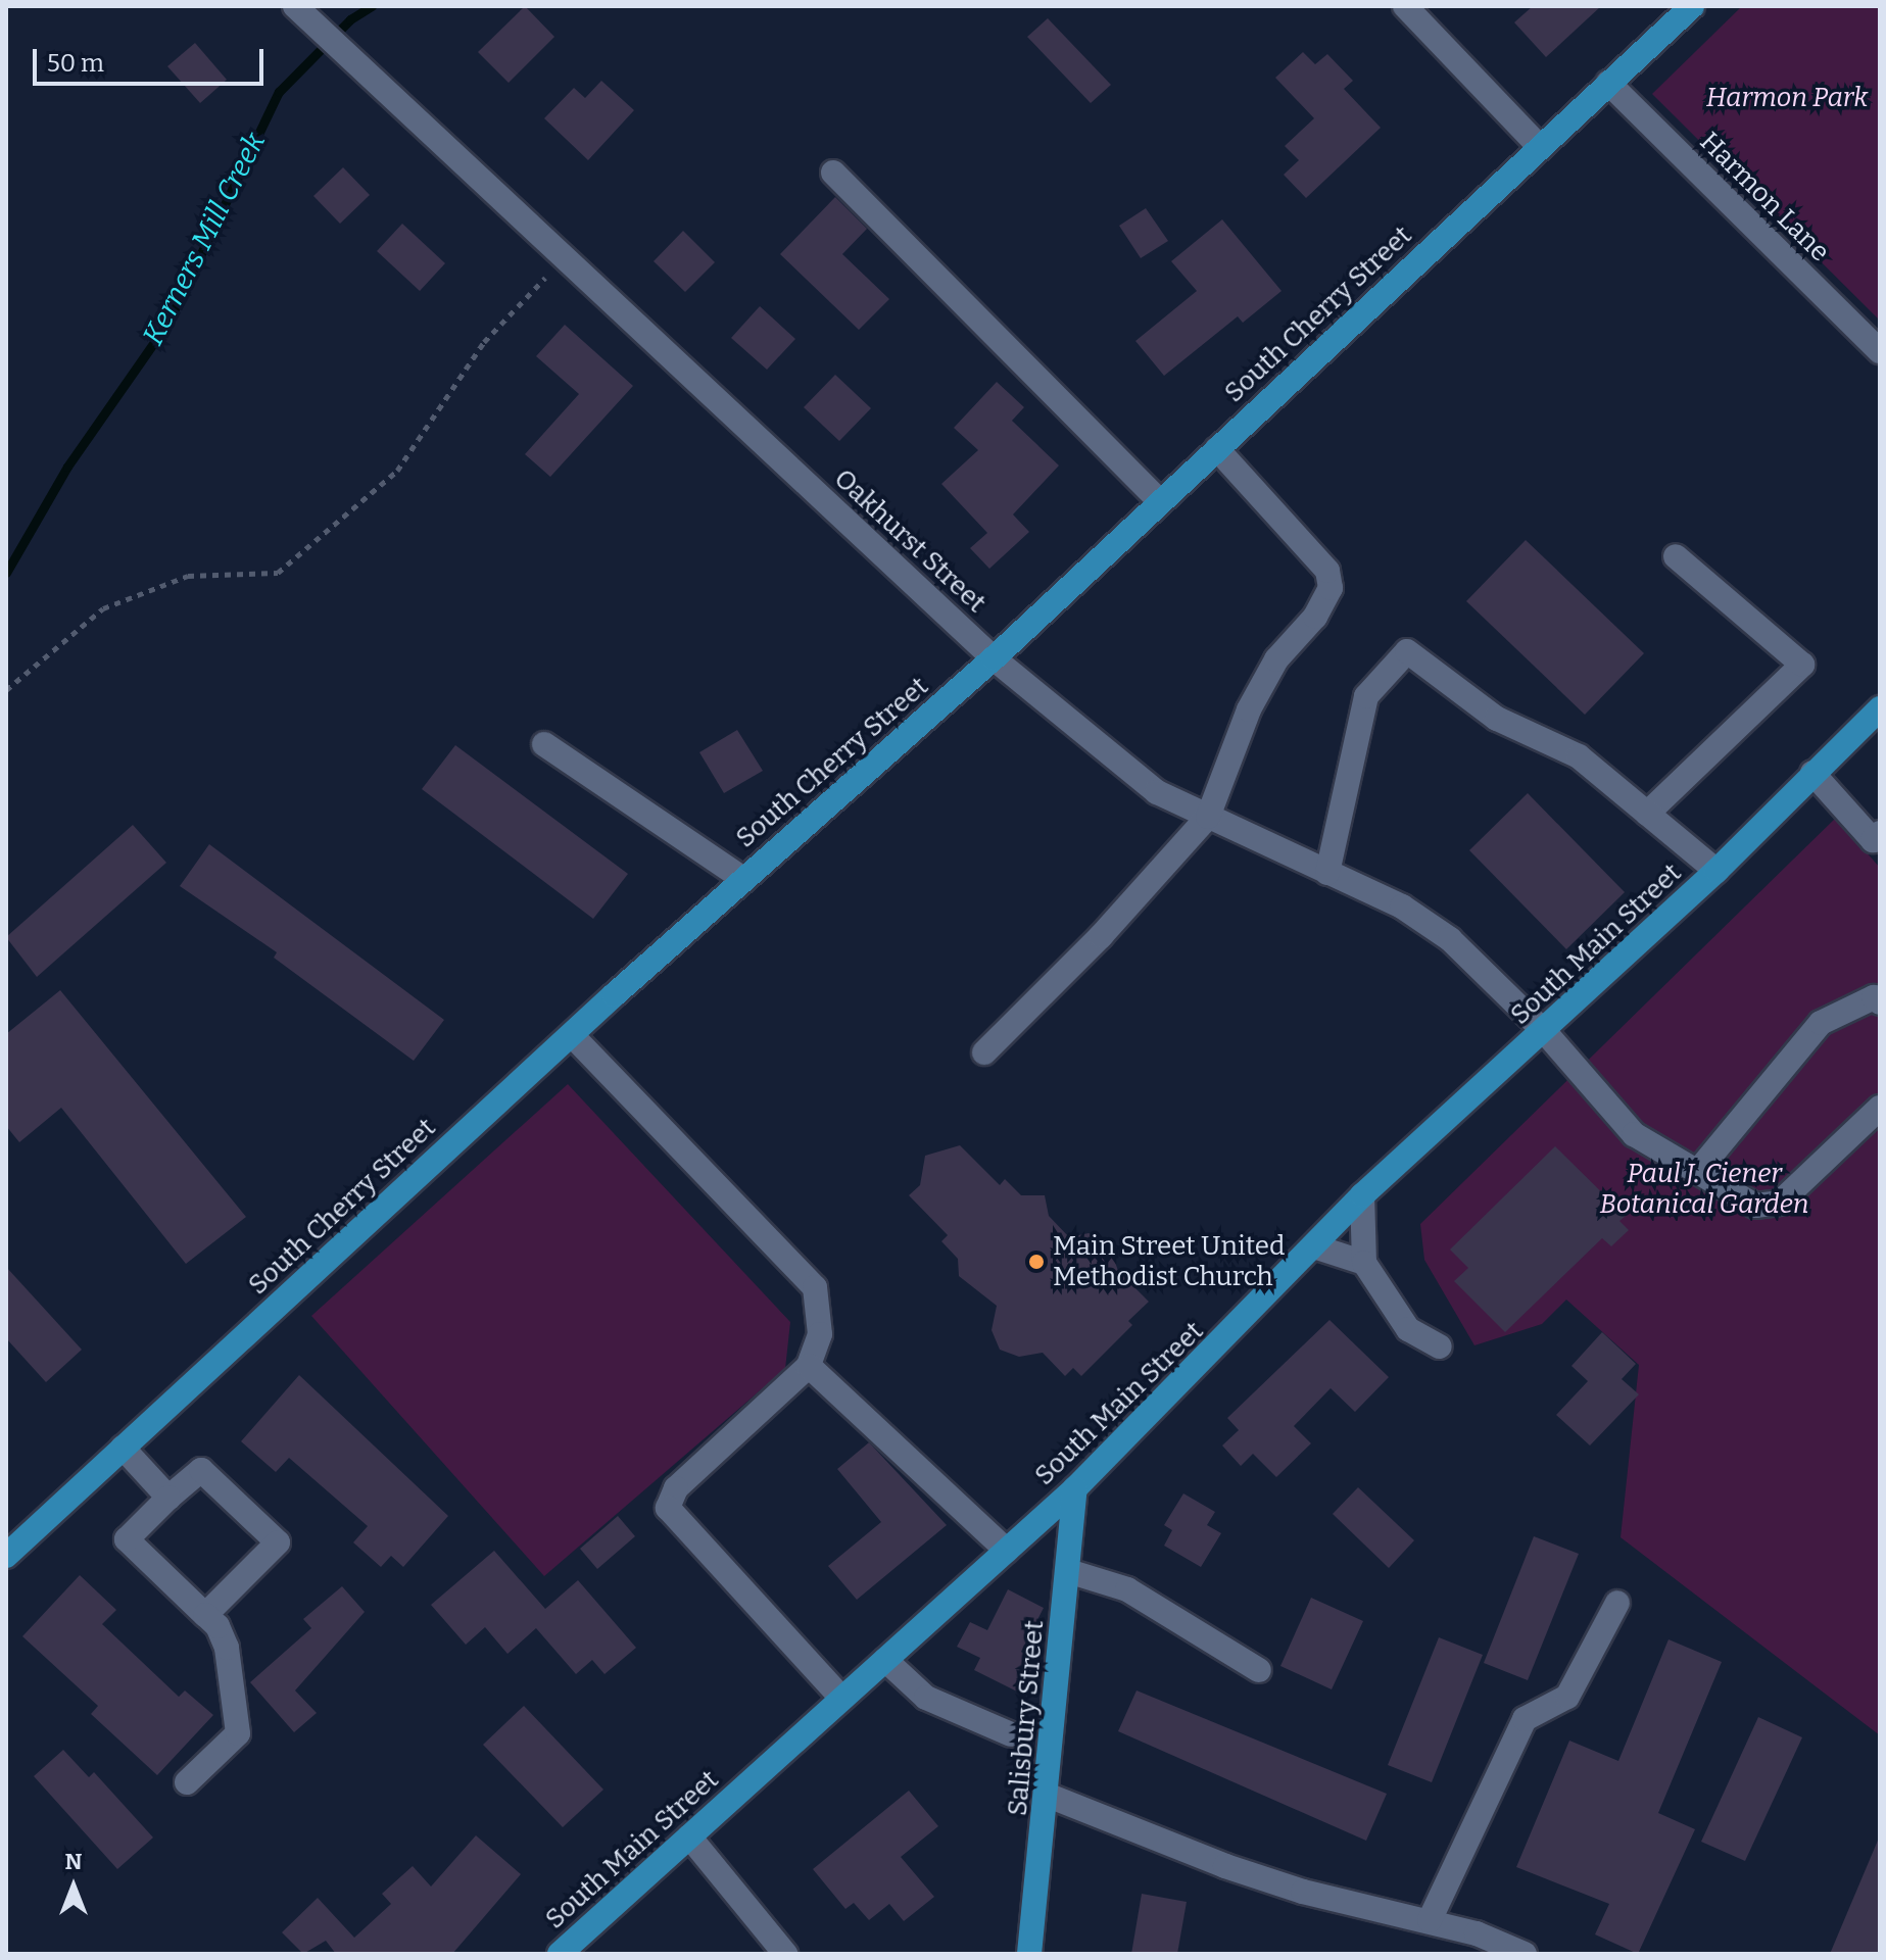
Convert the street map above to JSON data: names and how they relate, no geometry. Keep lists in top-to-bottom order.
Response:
{
  "streets": {
    "main road": ["South Cherry Street", "South Main Street", "Salisbury Street"],
    "street": ["Harmon Lane", "Oakhurst Street"]
  },
  "crossings": [
    ["Harmon Lane", "South Cherry Street"],
    ["South Cherry Street", "Oakhurst Street"],
    ["Oakhurst Street", "South Main Street"],
    ["South Main Street", "Salisbury Street"]
  ],
  "water": ["Kerners Mill Creek"],
  "parks": ["Harmon Park", "Paul J. Ciener Botanical Garden"],
  "places": ["Main Street United Methodist Church"],
  "scale_bar": "50 m",
  "north": "top"
}
